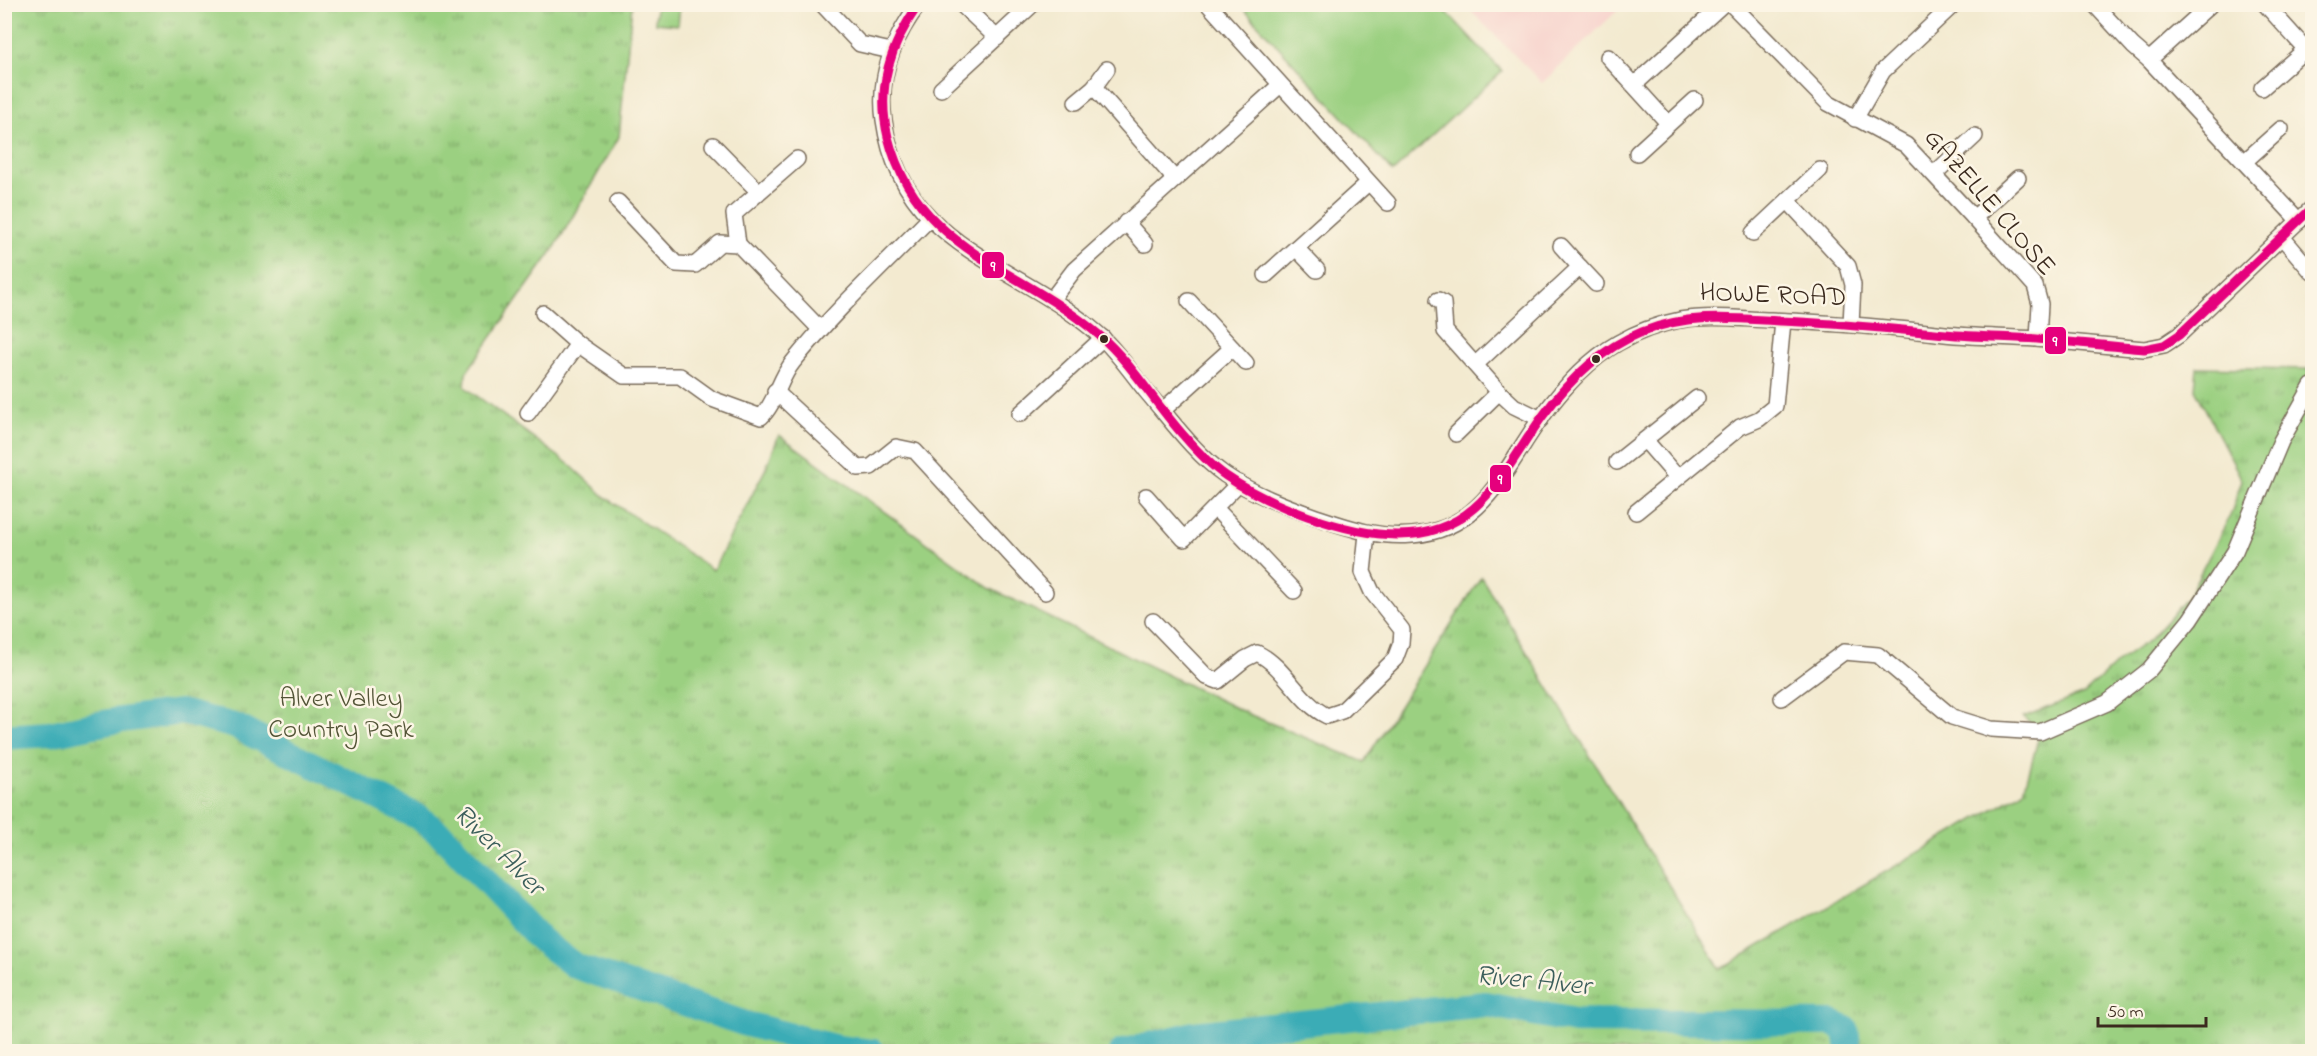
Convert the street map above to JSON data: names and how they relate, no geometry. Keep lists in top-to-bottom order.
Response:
{
  "streets": {
    "street": ["GAZELLE CLOSE", "HOWE ROAD"]
  },
  "crossings": [
    ["GAZELLE CLOSE", "HOWE ROAD"]
  ],
  "water": ["River Alver"],
  "parks": ["Alver Valley Country Park"],
  "lines": ["transit line 9"],
  "scale_bar": "50 m"
}
